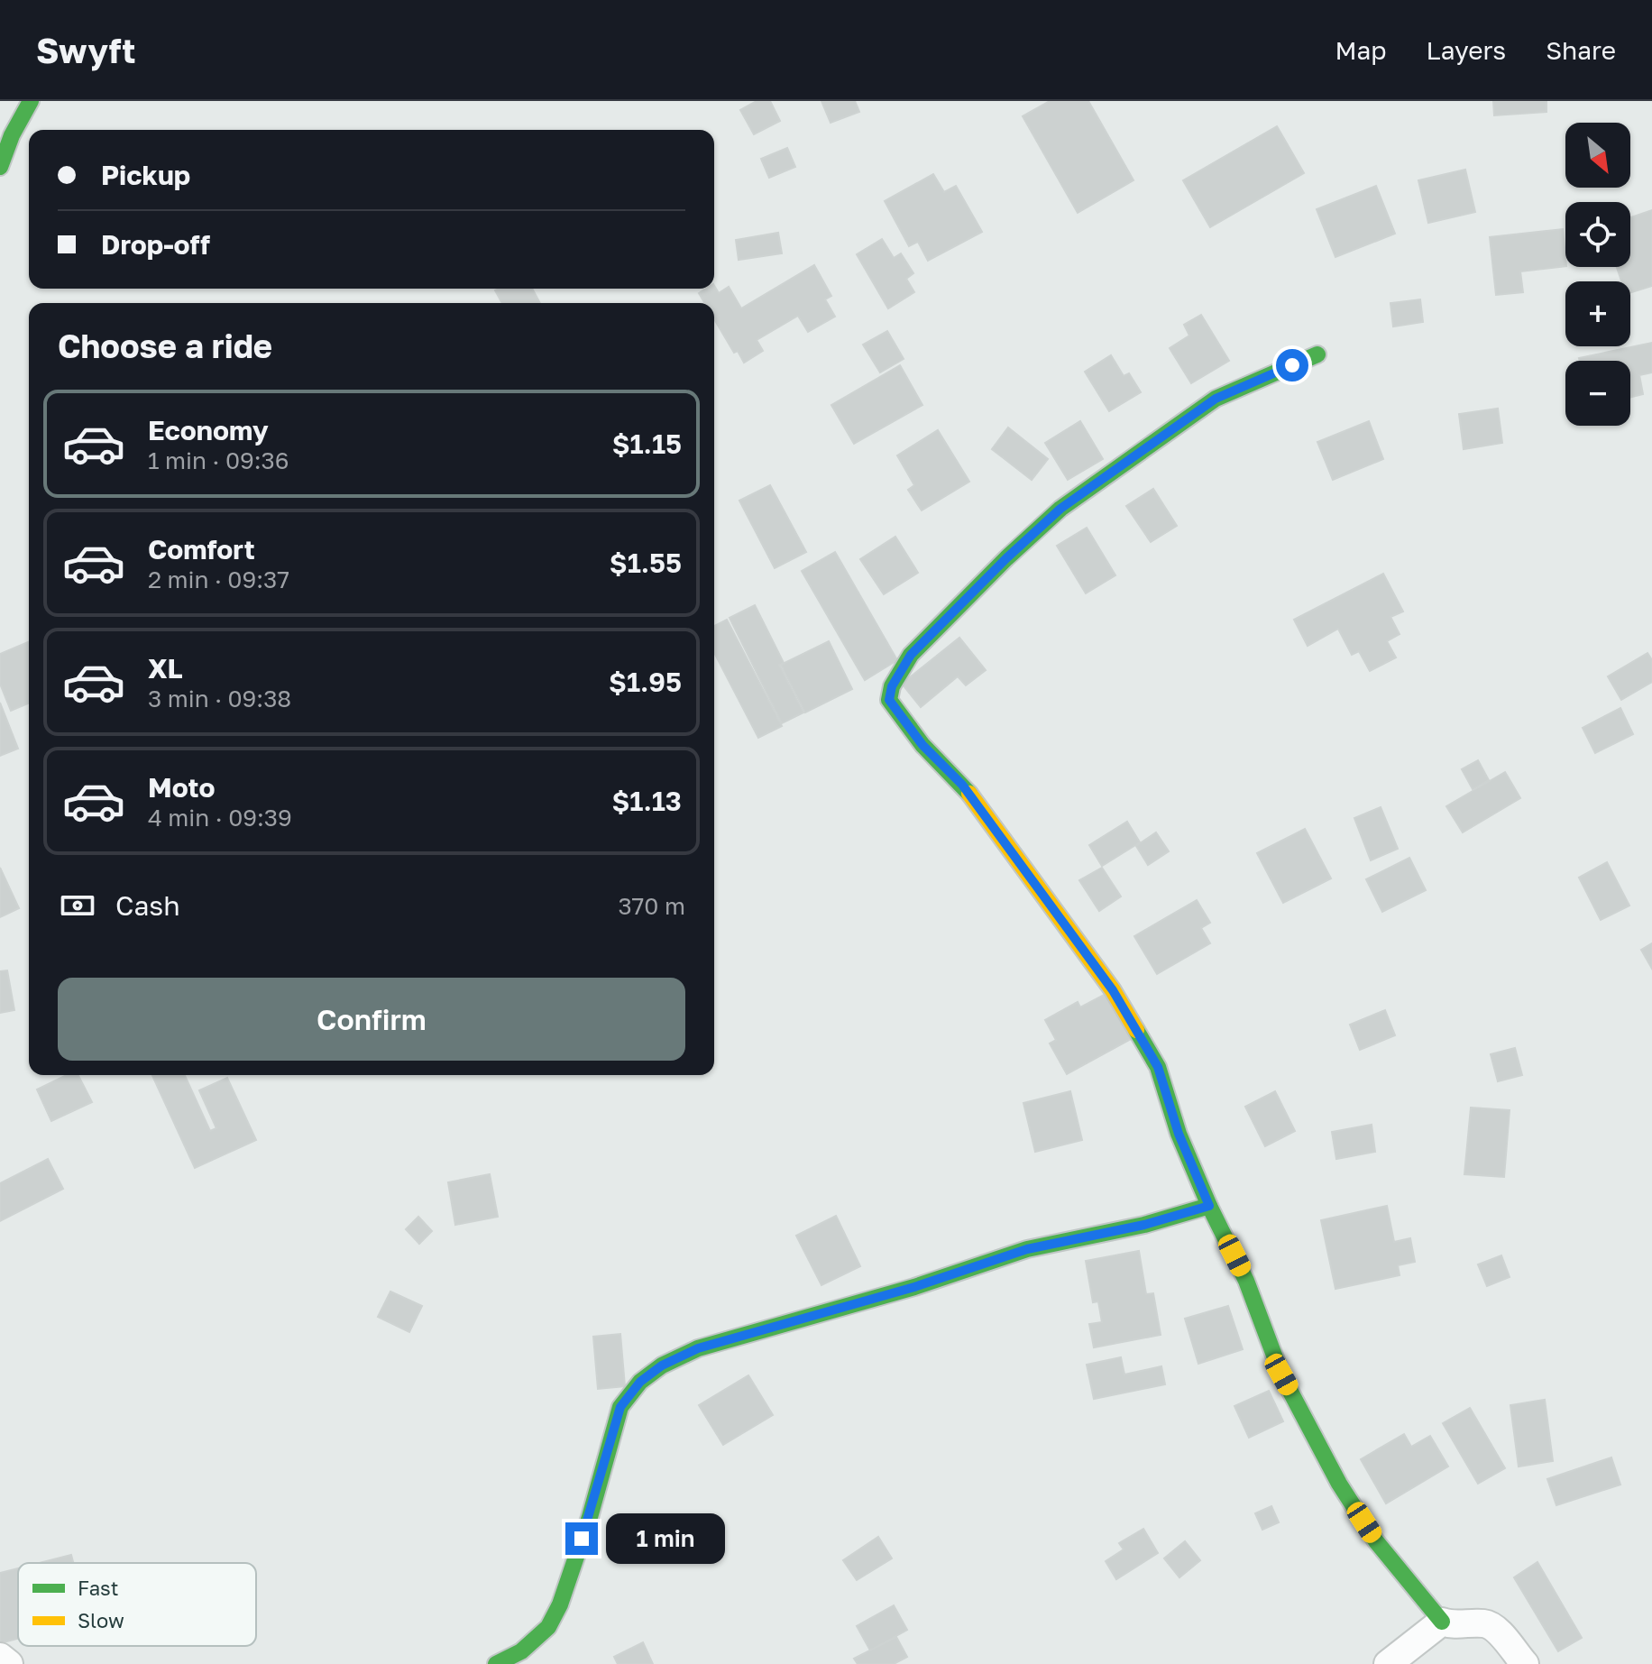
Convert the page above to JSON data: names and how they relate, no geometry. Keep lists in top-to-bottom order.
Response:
{
  "legend": ["Fast", "Slow"],
  "north": "bottom right",
  "page": {
    "header": "Swyft",
    "nav": ["Map", "Layers", "Share"],
    "map_buttons": ["+", "−"],
    "banner": ["Pickup", "Drop-off"],
    "heading": "Choose a ride",
    "list": [
      {
        "name": "Economy",
        "note": "1 min · 09:36",
        "value": "$1.15"
      },
      {
        "name": "Comfort",
        "note": "2 min · 09:37",
        "value": "$1.55"
      },
      {
        "name": "XL",
        "note": "3 min · 09:38",
        "value": "$1.95"
      },
      {
        "name": "Moto",
        "note": "4 min · 09:39",
        "value": "$1.13"
      }
    ],
    "pay": ["Cash", "370 m"],
    "buttons": "Confirm",
    "bubble": "1 min"
  }
}
